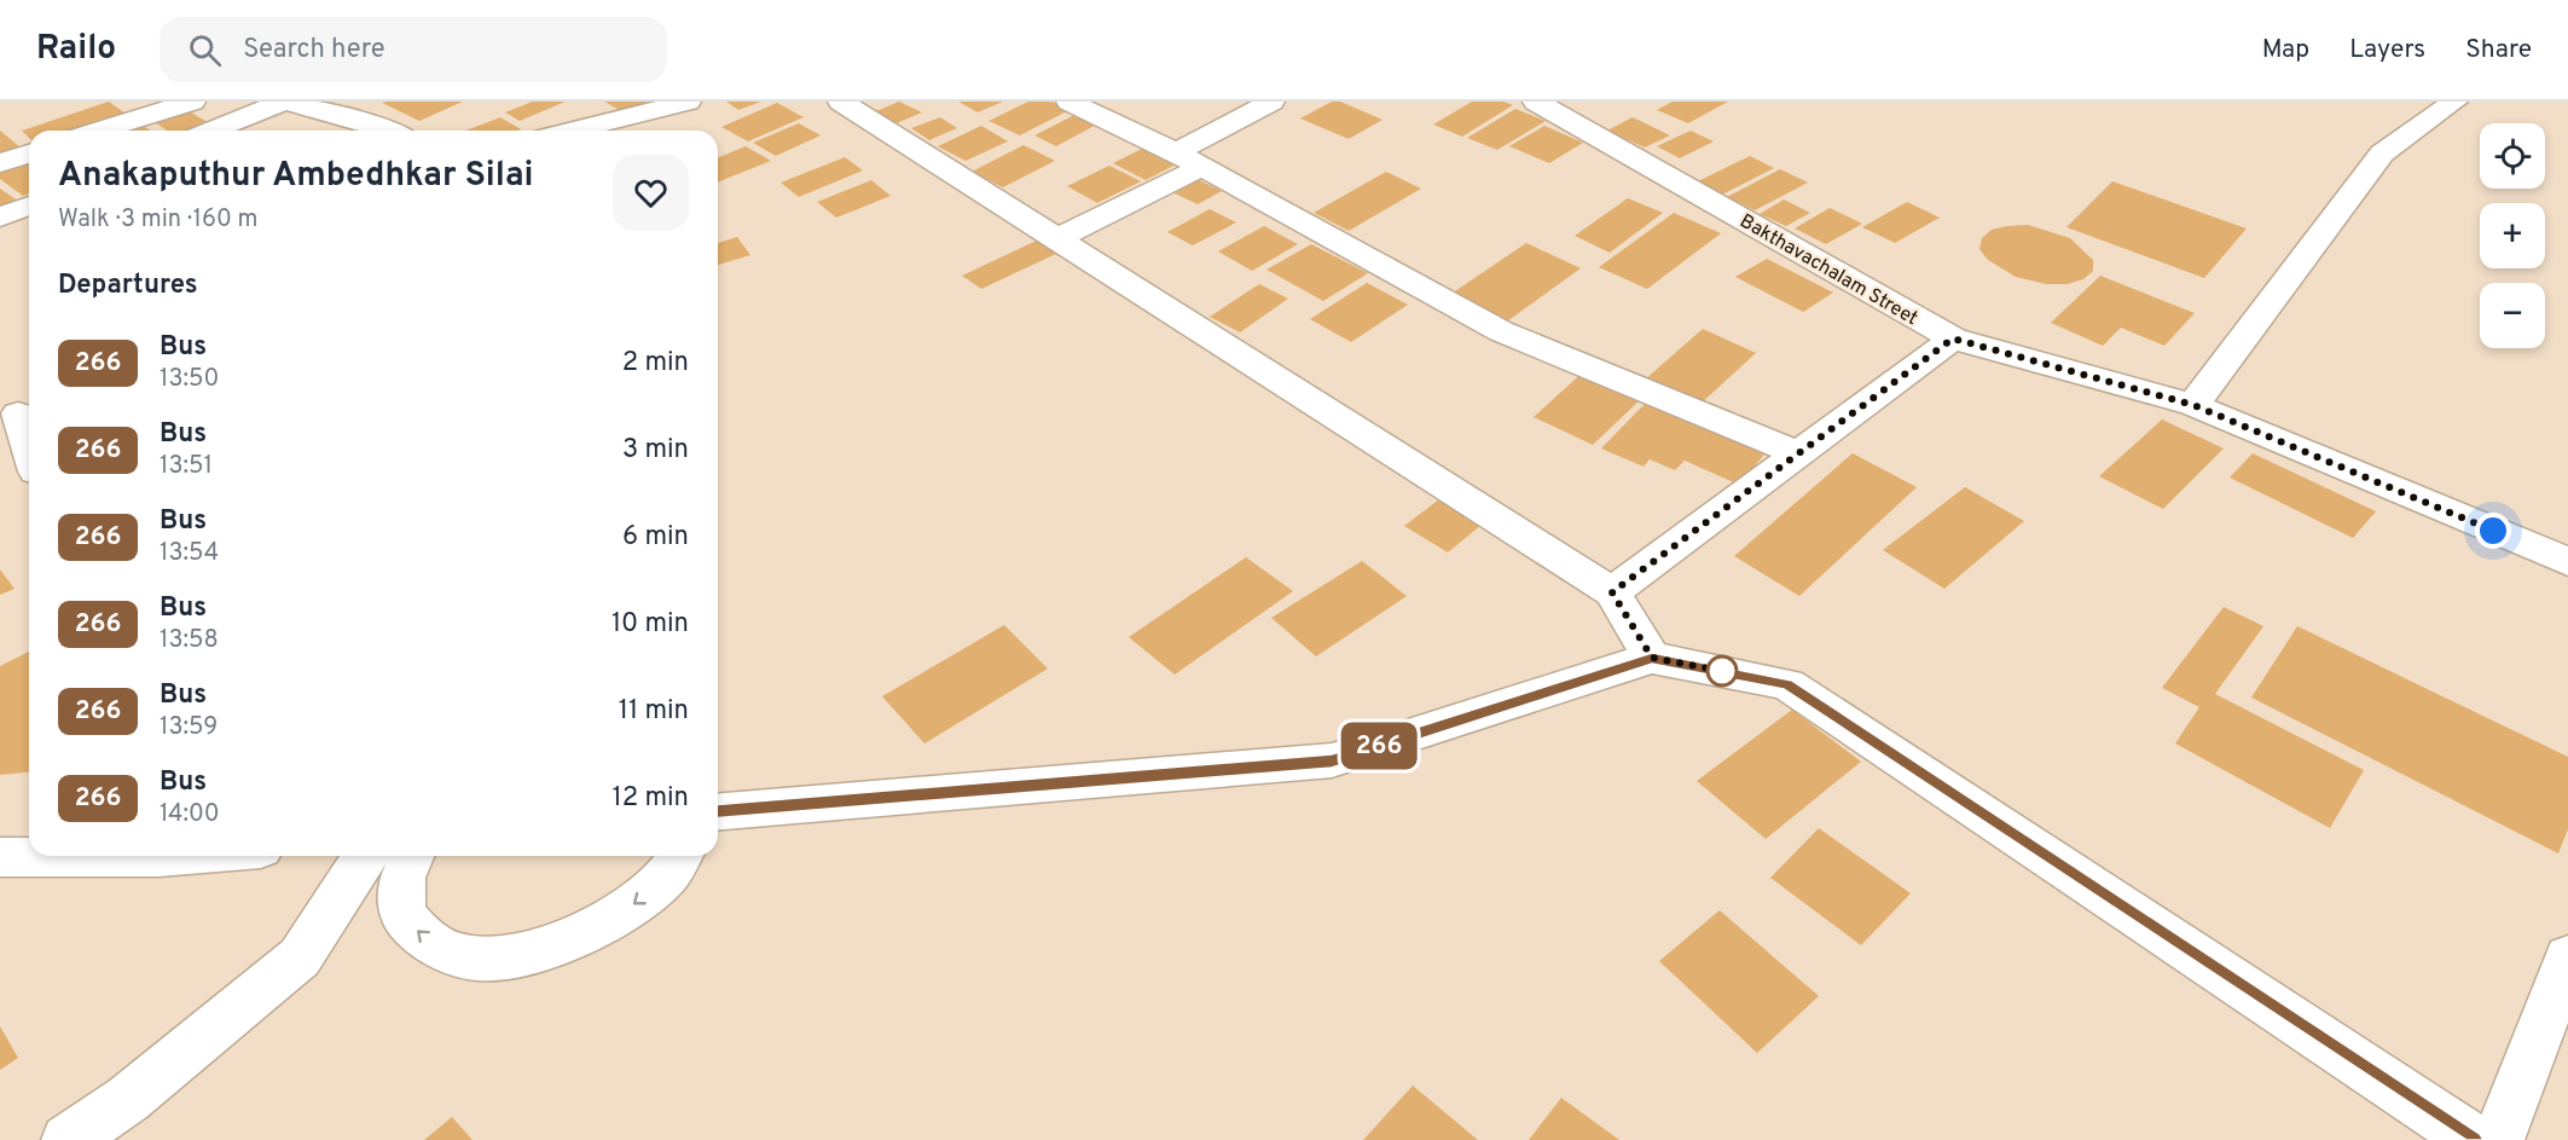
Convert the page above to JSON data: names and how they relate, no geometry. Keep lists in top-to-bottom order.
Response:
{
  "streets": {
    "street": ["Bakthavachalam Street"]
  },
  "lines": ["bus line 266"],
  "page": {
    "header": "Railo",
    "search": "Search here",
    "nav": ["Map", "Layers", "Share"],
    "on_map": "266",
    "map_buttons": ["+", "−"],
    "heading": [
      ["Anakaputhur Ambedhkar Silai", "Walk · 3 min · 160 m"],
      "Departures"
    ],
    "list": [
      {
        "mark": "266",
        "name": "Bus",
        "note": "13:50",
        "value": "2 min"
      },
      {
        "mark": "266",
        "name": "Bus",
        "note": "13:51",
        "value": "3 min"
      },
      {
        "mark": "266",
        "name": "Bus",
        "note": "13:54",
        "value": "6 min"
      },
      {
        "mark": "266",
        "name": "Bus",
        "note": "13:58",
        "value": "10 min"
      },
      {
        "mark": "266",
        "name": "Bus",
        "note": "13:59",
        "value": "11 min"
      },
      {
        "mark": "266",
        "name": "Bus",
        "note": "14:00",
        "value": "12 min"
      }
    ]
  }
}
